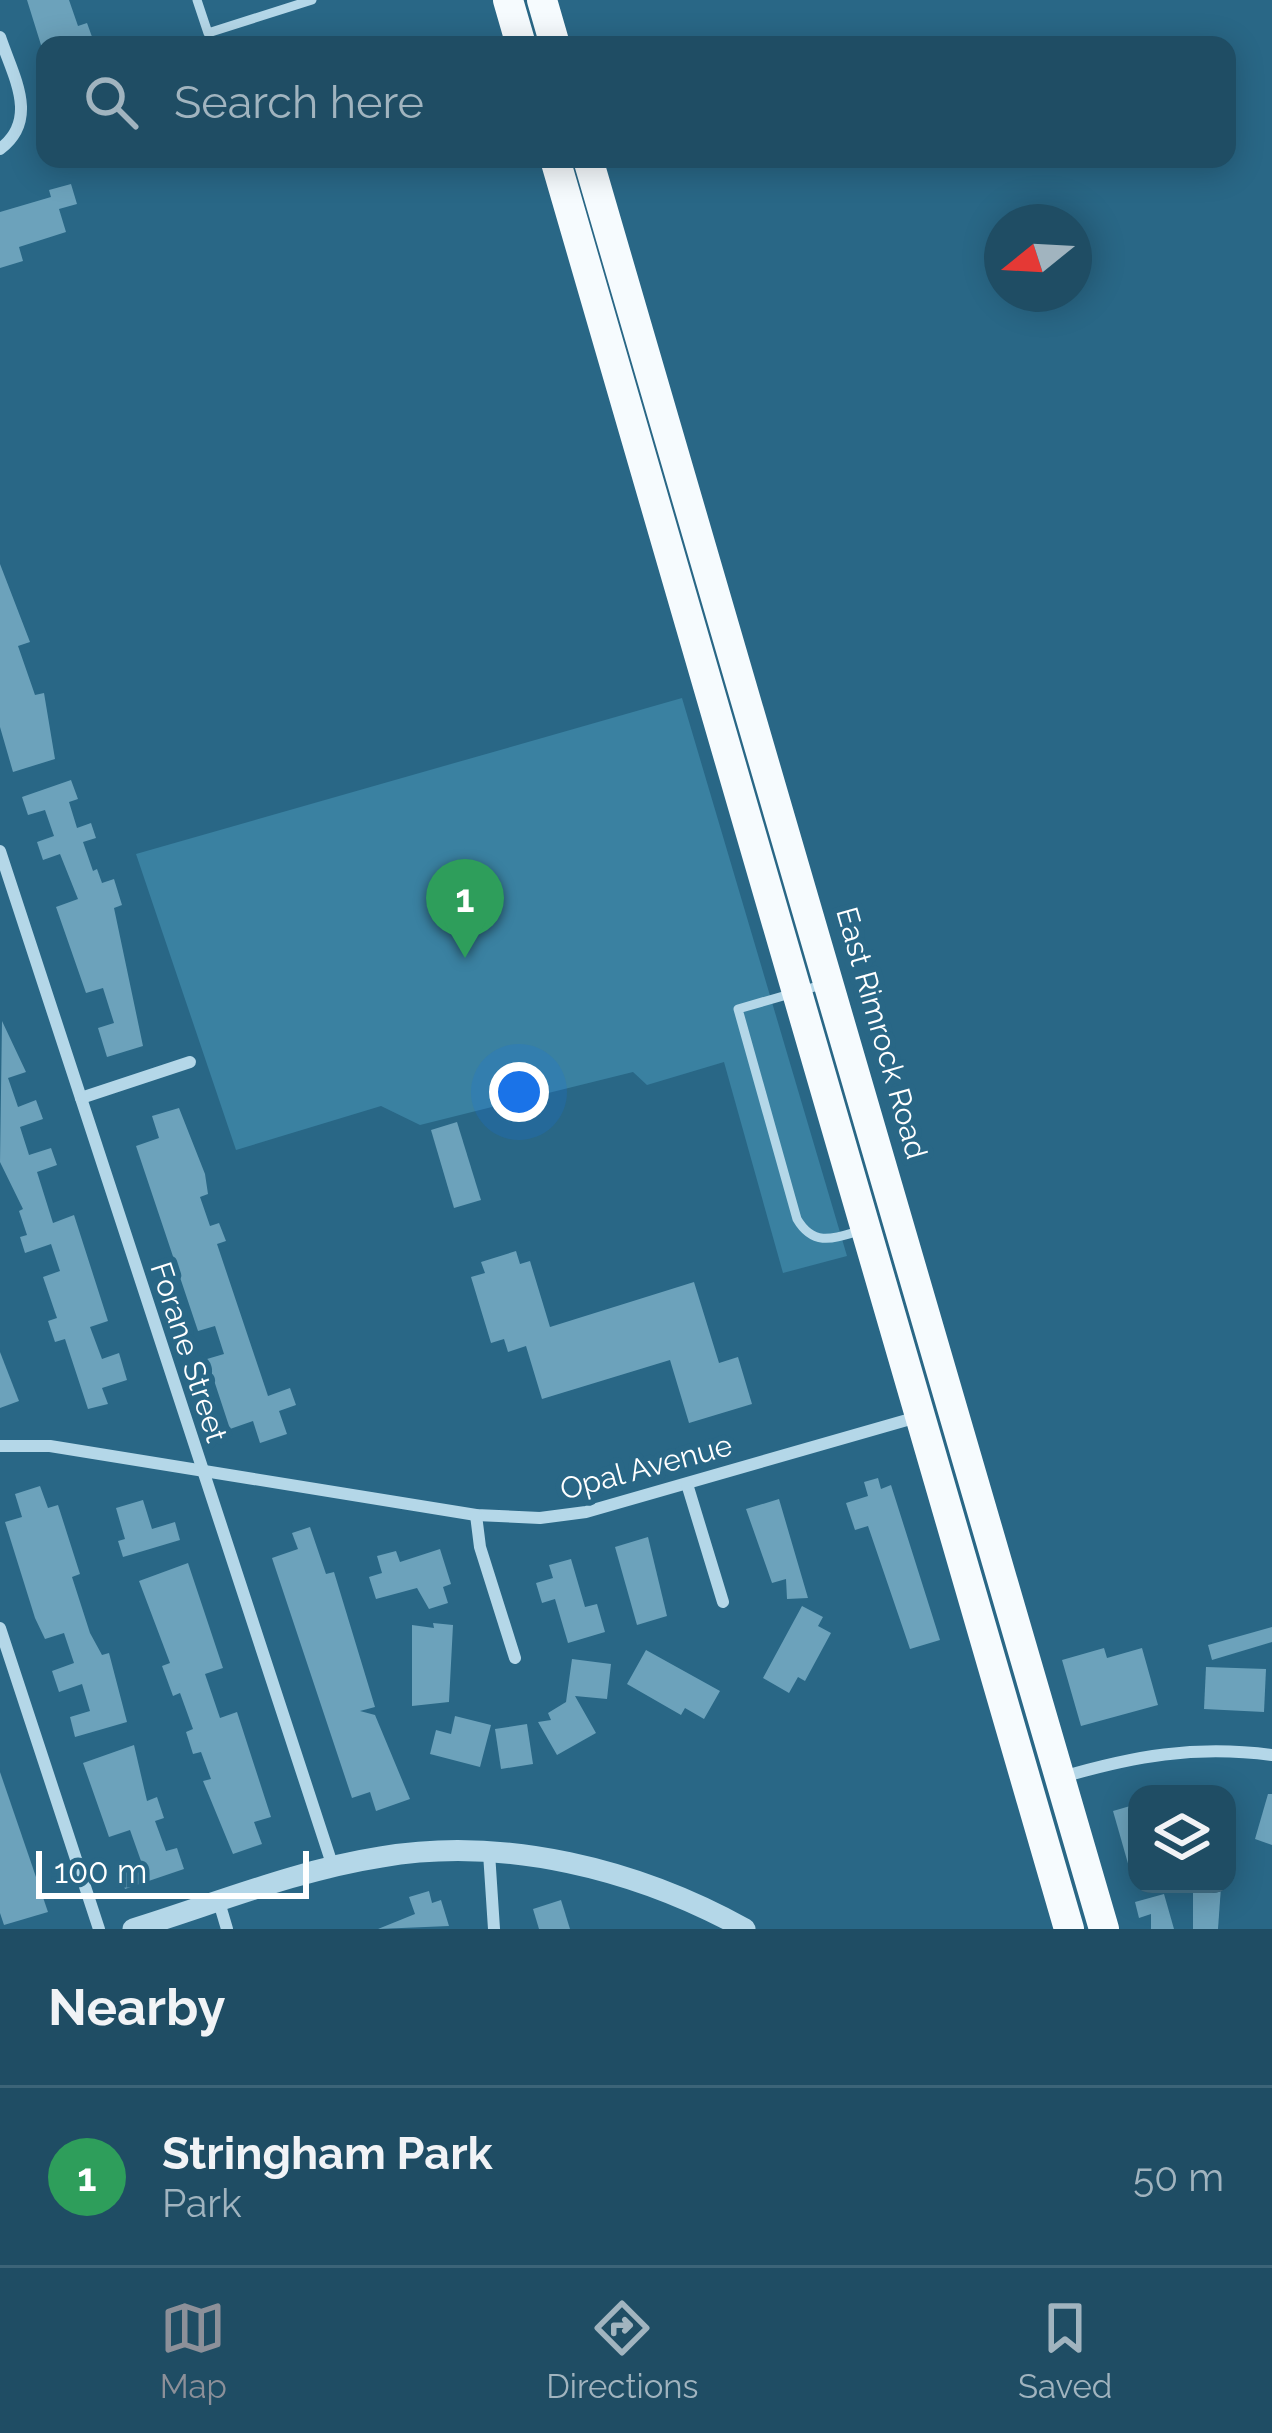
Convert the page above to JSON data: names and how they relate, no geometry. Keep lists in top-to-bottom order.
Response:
{
  "streets": {
    "main road": ["East Rimrock Road"],
    "street": ["Forane Street", "Opal Avenue"]
  },
  "crossings": [
    ["East Rimrock Road", "Opal Avenue"],
    ["Forane Street", "Opal Avenue"]
  ],
  "scale_bar": "100 m",
  "north": "left",
  "page": {
    "search": "Search here",
    "pins": "1",
    "scale": "100 m",
    "heading": "Nearby",
    "list": [
      {
        "mark": "1",
        "name": "Stringham Park",
        "note": "Park",
        "value": "50 m"
      }
    ],
    "nav": ["Map", "Directions", "Saved"]
  }
}
